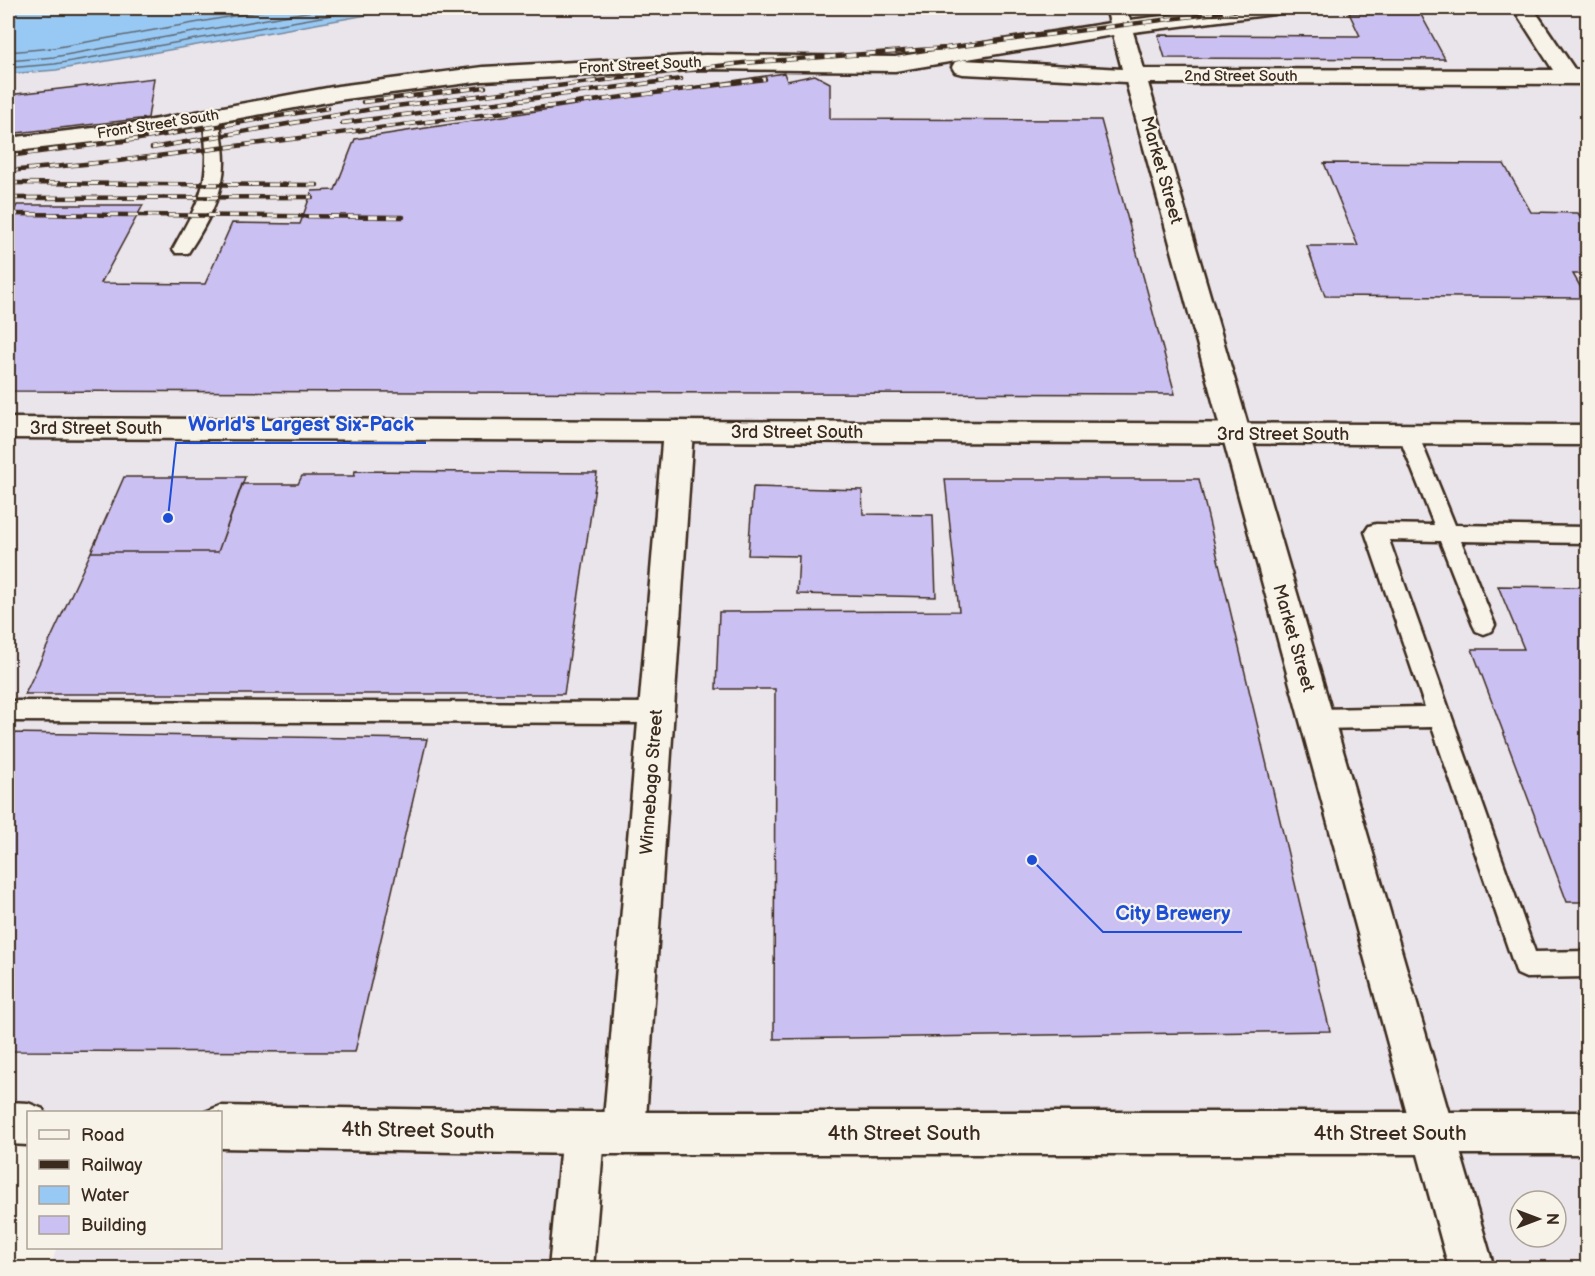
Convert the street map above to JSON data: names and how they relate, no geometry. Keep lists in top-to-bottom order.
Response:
{
  "streets": {
    "main road": [
      "Front Street South",
      "2nd Street South",
      "Market Street",
      "3rd Street South",
      "Winnebago Street",
      "4th Street South"
    ]
  },
  "crossings": [
    ["Front Street South", "2nd Street South"],
    ["Front Street South", "Market Street"],
    ["2nd Street South", "Market Street"],
    ["Market Street", "3rd Street South"],
    ["Market Street", "4th Street South"],
    ["3rd Street South", "Winnebago Street"],
    ["Winnebago Street", "4th Street South"]
  ],
  "places": ["World's Largest Six-Pack", "City Brewery"],
  "legend": [
    "Road",
    "Railway",
    "Water",
    "Building"
  ],
  "north": "right"
}
